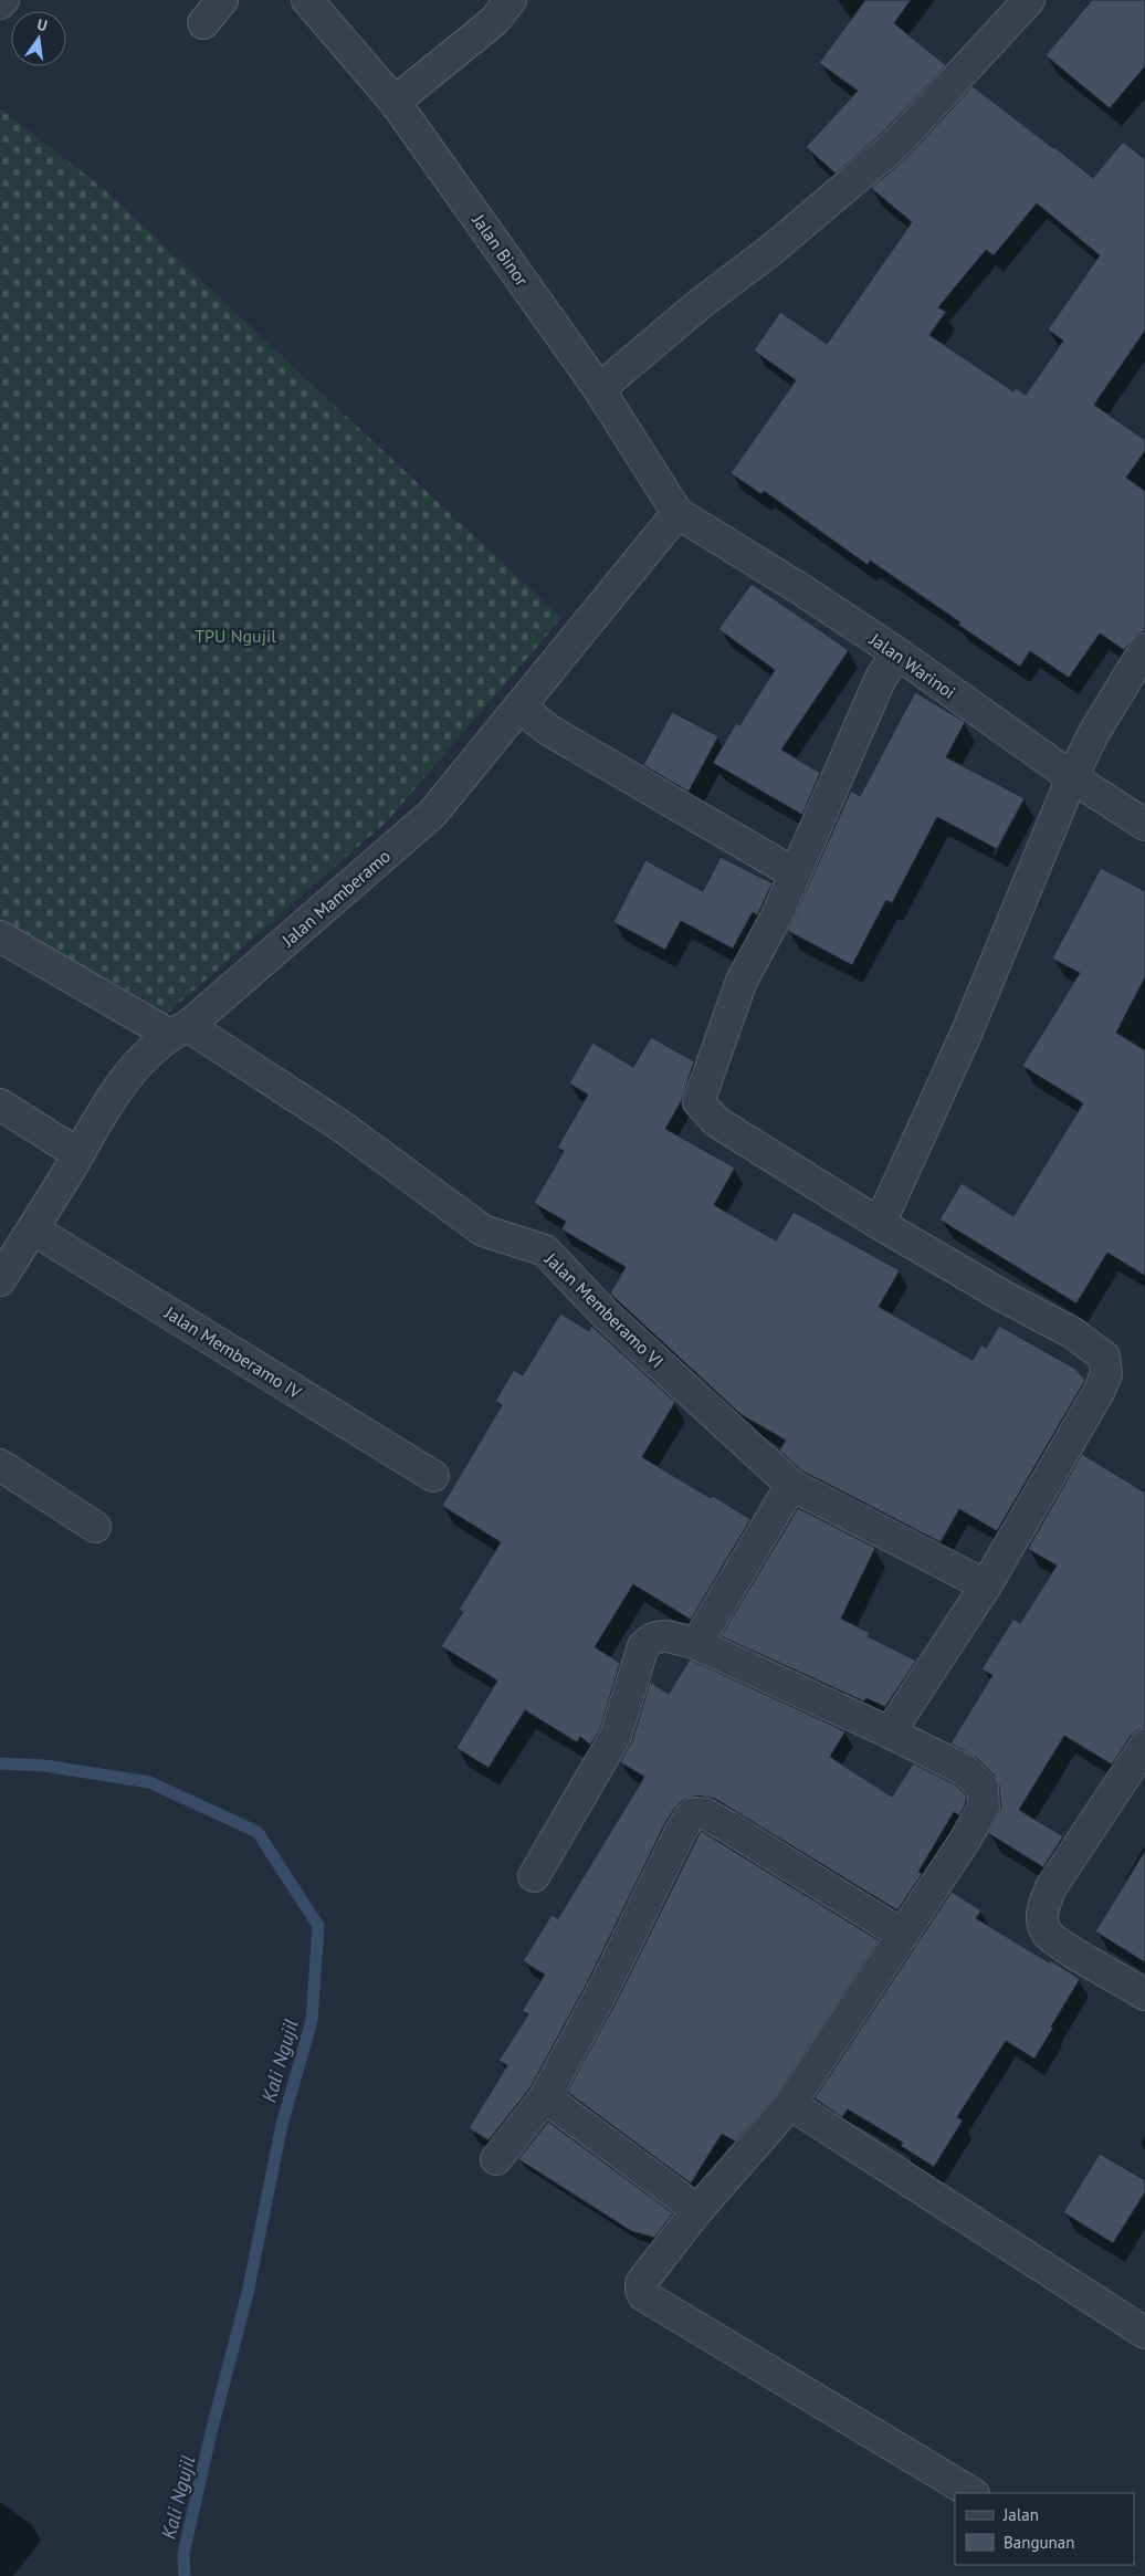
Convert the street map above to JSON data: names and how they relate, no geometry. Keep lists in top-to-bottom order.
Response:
{
  "streets": {
    "street": [
      "Jalan Binor",
      "Jalan Warinoi",
      "Jalan Mamberamo",
      "Jalan Memberamo VI",
      "Jalan Memberamo IV"
    ]
  },
  "crossings": [
    ["Jalan Binor", "Jalan Warinoi"],
    ["Jalan Binor", "Jalan Mamberamo"],
    ["Jalan Warinoi", "Jalan Mamberamo"],
    ["Jalan Mamberamo", "Jalan Memberamo VI"],
    ["Jalan Mamberamo", "Jalan Memberamo IV"]
  ],
  "water": ["Kali Ngujil"],
  "parks": ["TPU Ngujil"],
  "legend": ["Jalan", "Bangunan"],
  "north": "top"
}
